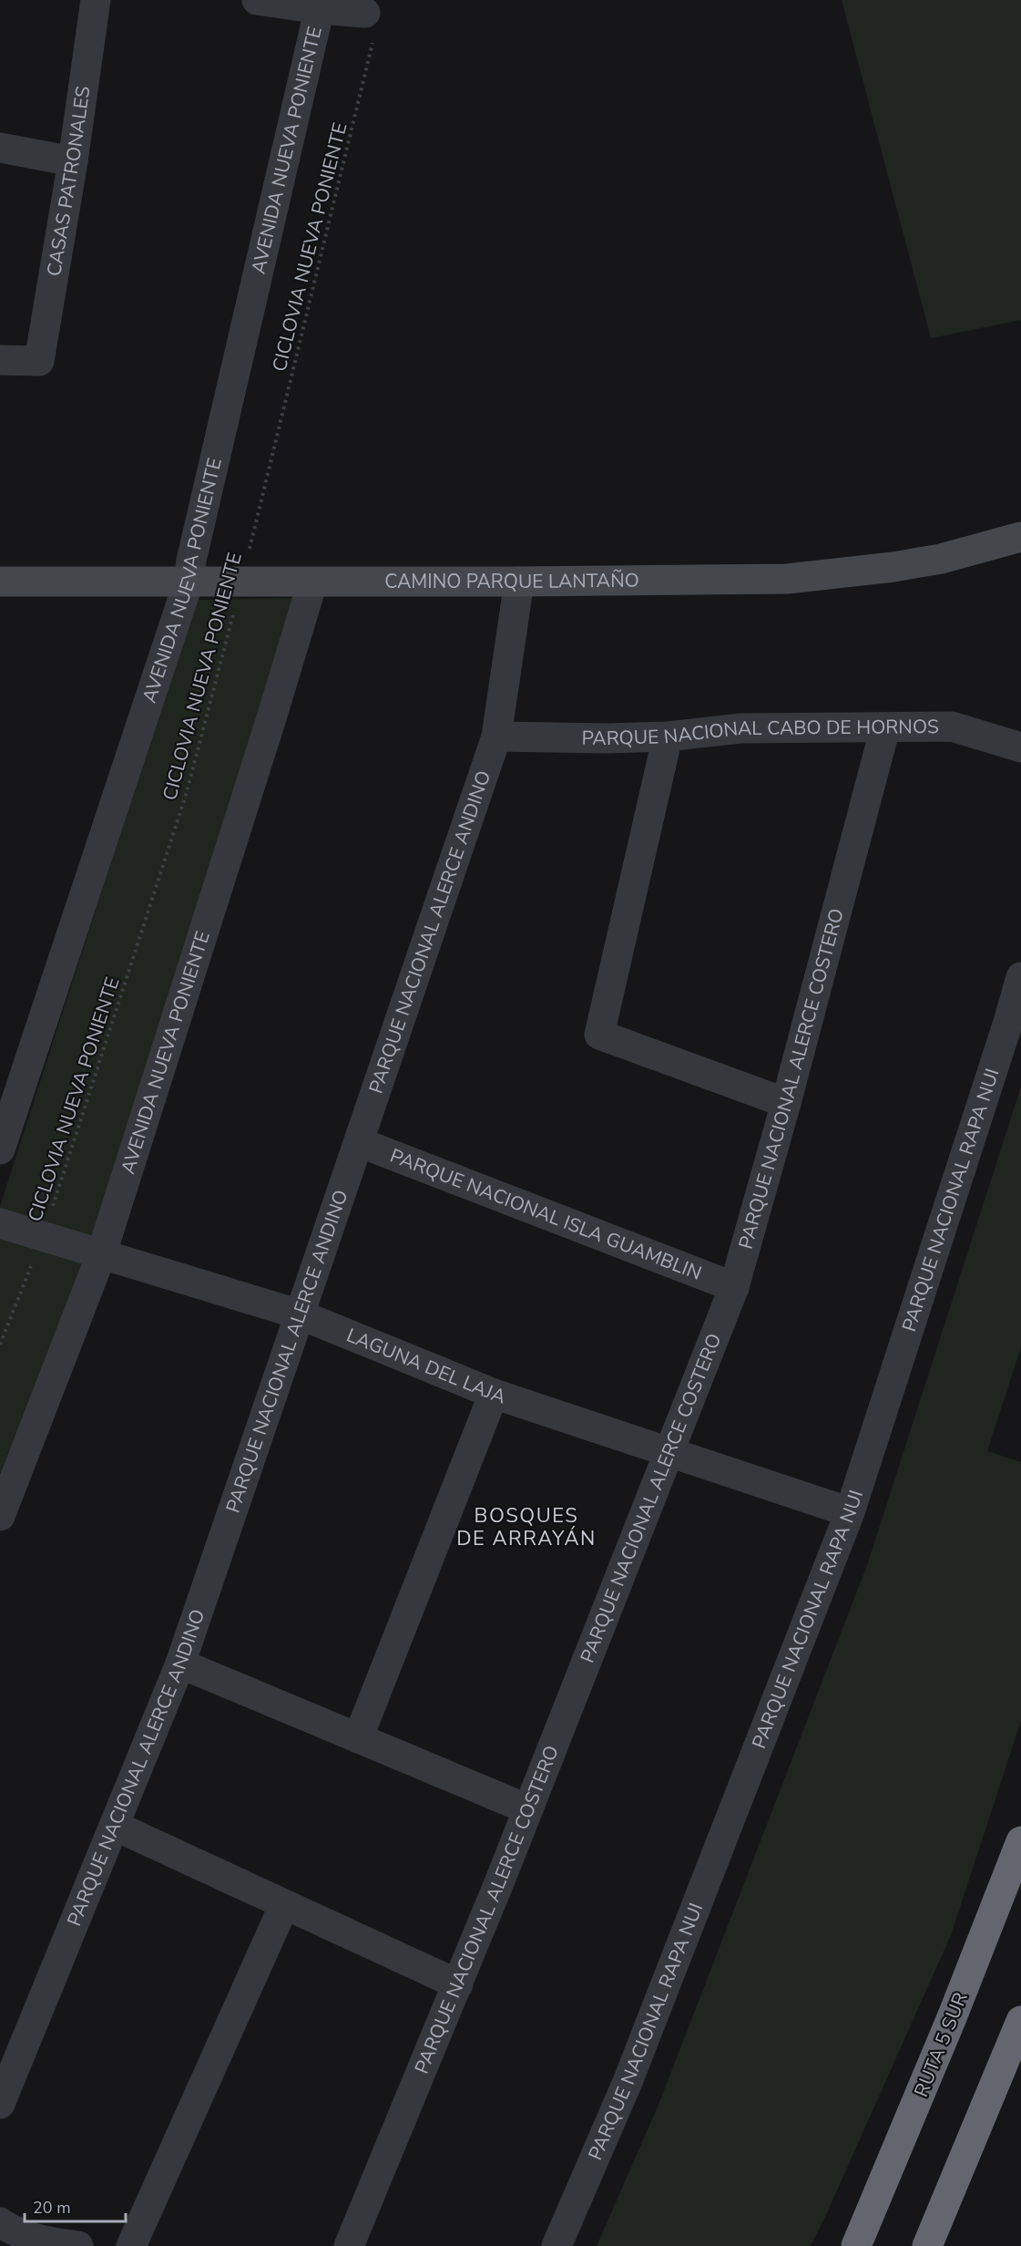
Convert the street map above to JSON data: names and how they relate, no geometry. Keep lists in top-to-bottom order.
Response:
{
  "streets": {
    "highway": ["RUTA 5 SUR"],
    "main road": ["CAMINO PARQUE LANTAÑO"],
    "street": [
      "AVENIDA NUEVA PONIENTE",
      "CASAS PATRONALES",
      "PARQUE NACIONAL CABO DE HORNOS",
      "PARQUE NACIONAL ALERCE ANDINO",
      "PARQUE NACIONAL ALERCE COSTERO",
      "PARQUE NACIONAL RAPA NUI",
      "PARQUE NACIONAL ISLA GUAMBLIN",
      "LAGUNA DEL LAJA"
    ],
    "path": ["CICLOVIA NUEVA PONIENTE"]
  },
  "crossings": [
    ["AVENIDA NUEVA PONIENTE", "CAMINO PARQUE LANTAÑO"],
    ["AVENIDA NUEVA PONIENTE", "LAGUNA DEL LAJA"],
    ["CICLOVIA NUEVA PONIENTE", "CAMINO PARQUE LANTAÑO"],
    ["CICLOVIA NUEVA PONIENTE", "LAGUNA DEL LAJA"],
    ["CAMINO PARQUE LANTAÑO", "PARQUE NACIONAL ALERCE ANDINO"],
    ["PARQUE NACIONAL CABO DE HORNOS", "PARQUE NACIONAL ALERCE ANDINO"],
    ["PARQUE NACIONAL CABO DE HORNOS", "PARQUE NACIONAL ALERCE COSTERO"],
    ["PARQUE NACIONAL ALERCE ANDINO", "PARQUE NACIONAL ISLA GUAMBLIN"],
    ["PARQUE NACIONAL ALERCE ANDINO", "LAGUNA DEL LAJA"],
    ["PARQUE NACIONAL ALERCE COSTERO", "PARQUE NACIONAL ISLA GUAMBLIN"],
    ["PARQUE NACIONAL ALERCE COSTERO", "LAGUNA DEL LAJA"],
    ["PARQUE NACIONAL RAPA NUI", "LAGUNA DEL LAJA"]
  ],
  "districts": ["BOSQUES DE ARRAYÁN"],
  "scale_bar": "20 m"
}
